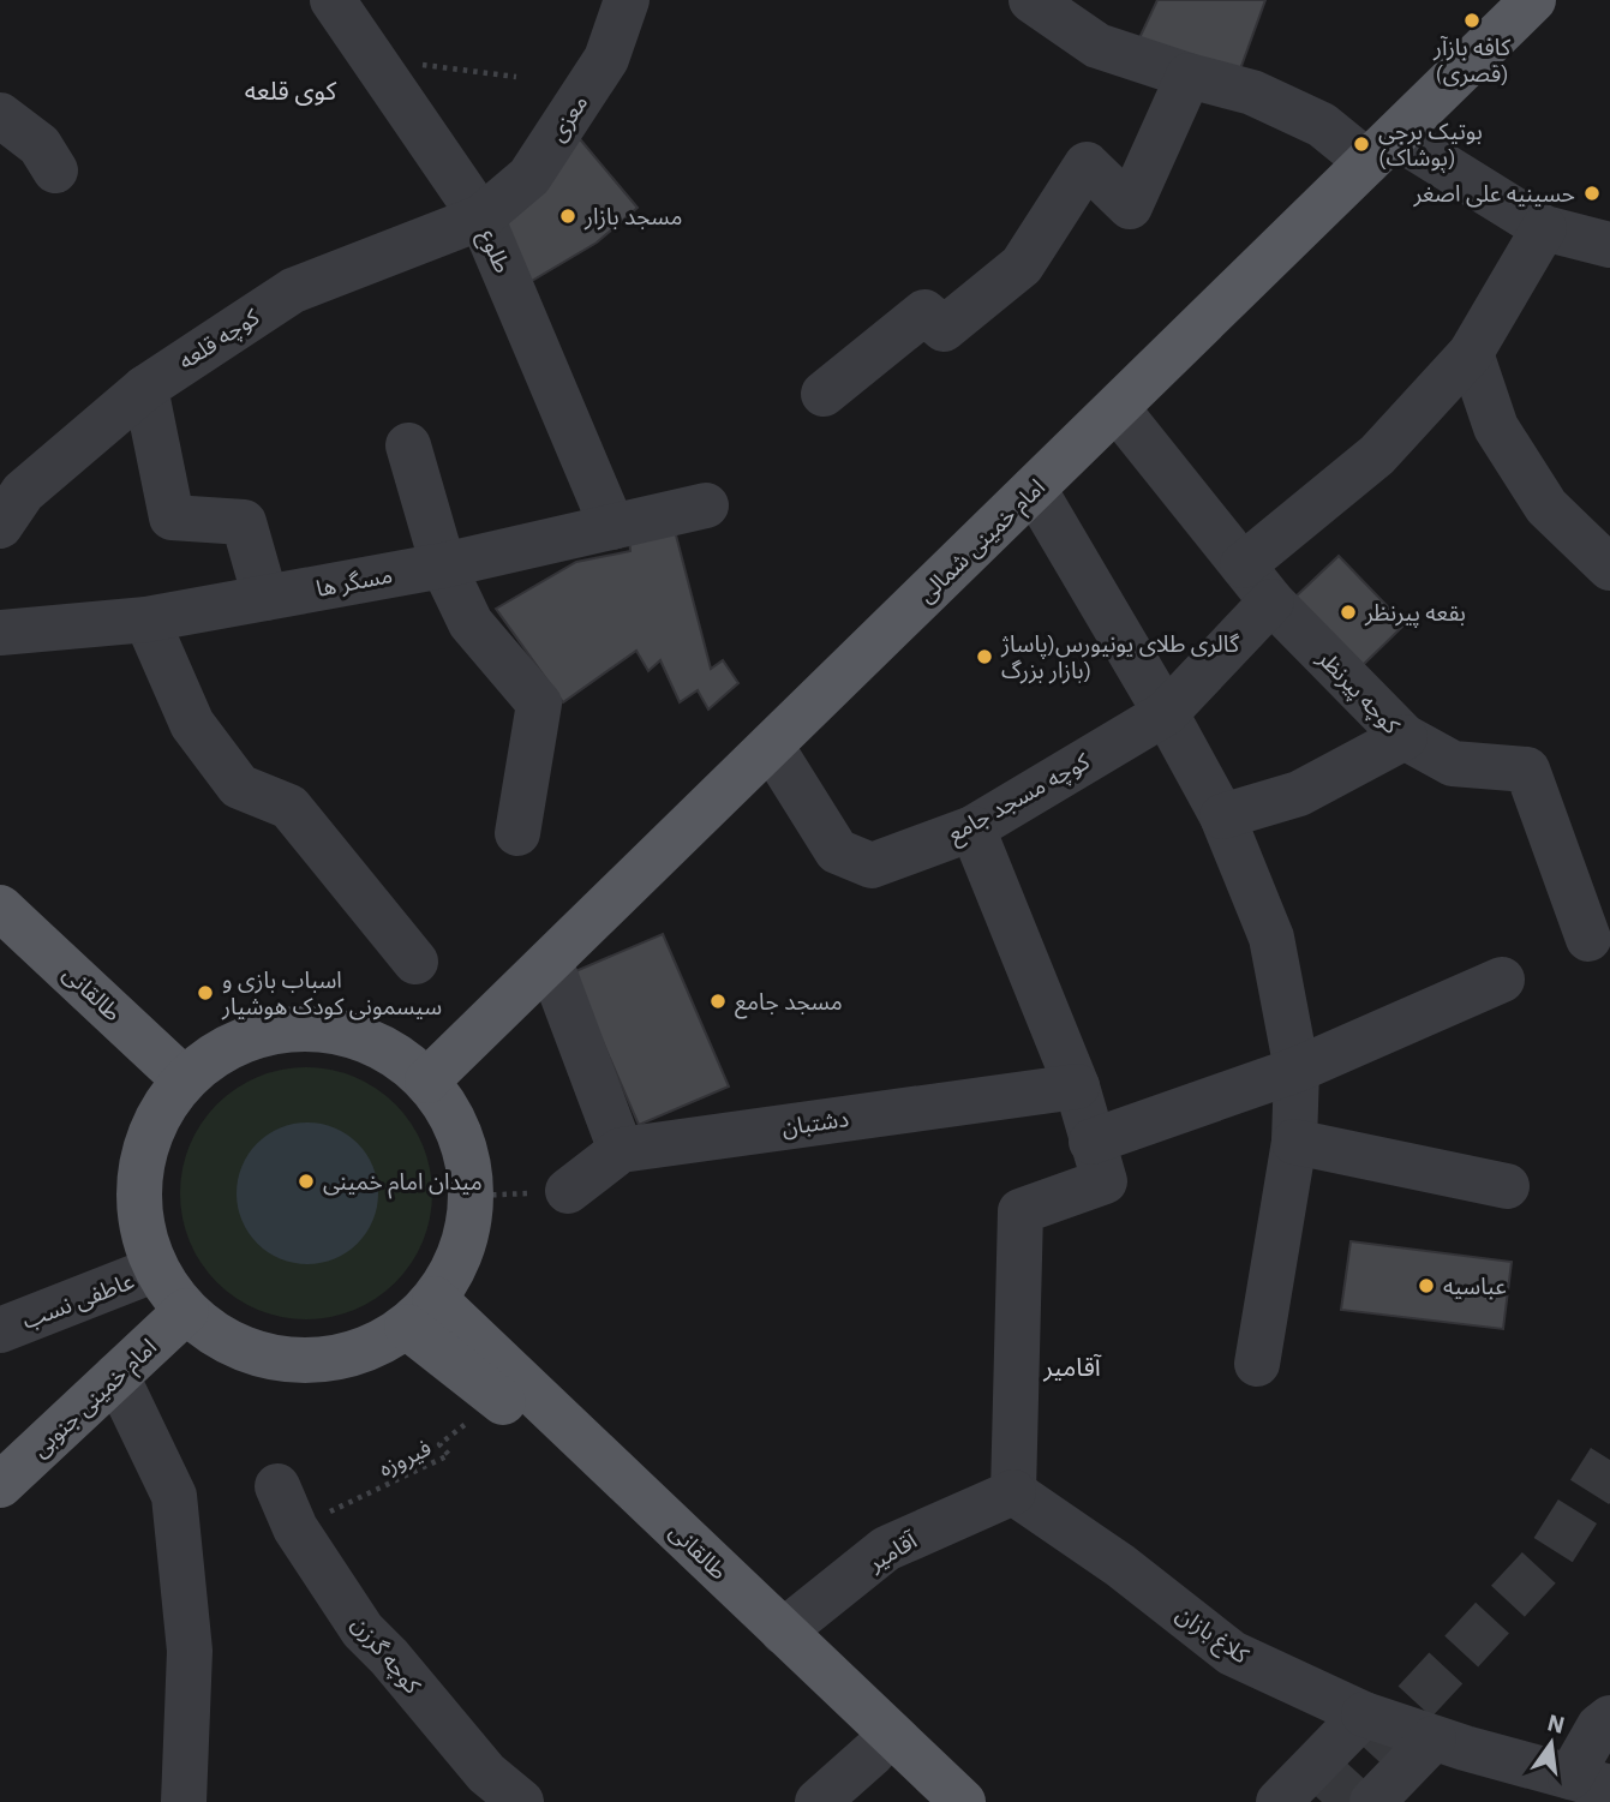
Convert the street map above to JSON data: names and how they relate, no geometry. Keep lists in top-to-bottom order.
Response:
{
  "streets": {
    "main road": ["امام خمینی شمالی", "طالقانی", "امام خمینی جنوبی"],
    "street": [
      "معزی",
      "طلوع",
      "کوچه قلعه",
      "مسگر ها",
      "کوچه پیرنظر",
      "کوچه مسجد جامع",
      "دشتبان",
      "عاطفی نسب",
      "آقامیر",
      "کلاغ بازان",
      "کوچه گرزن"
    ],
    "path": ["فیروزه"]
  },
  "crossings": [
    ["معزی", "طلوع"],
    ["معزی", "کوچه قلعه"],
    ["طلوع", "کوچه قلعه"],
    ["طلوع", "مسگر ها"],
    ["امام خمینی شمالی", "کوچه پیرنظر"],
    ["امام خمینی شمالی", "کوچه مسجد جامع"],
    ["کوچه پیرنظر", "کوچه مسجد جامع"],
    ["طالقانی", "فیروزه"],
    ["طالقانی", "آقامیر"],
    ["فیروزه", "کوچه گرزن"],
    ["آقامیر", "کلاغ بازان"]
  ],
  "districts": ["کوی قلعه", "آقامیر"],
  "places": [
    "کافه بازآر (قصری)",
    "بوتیک برجی (پوشاک)",
    "حسینیه علی اصغر",
    "مسجد بازار",
    "بقعه پیرنظر",
    "گالری طلای یونیورس(پاساژ بازار بزرگ)",
    "اسباب بازی و سیسمونی کودک هوشیار",
    "مسجد جامع",
    "میدان امام خمینی",
    "عباسیه"
  ],
  "north": "top"
}
